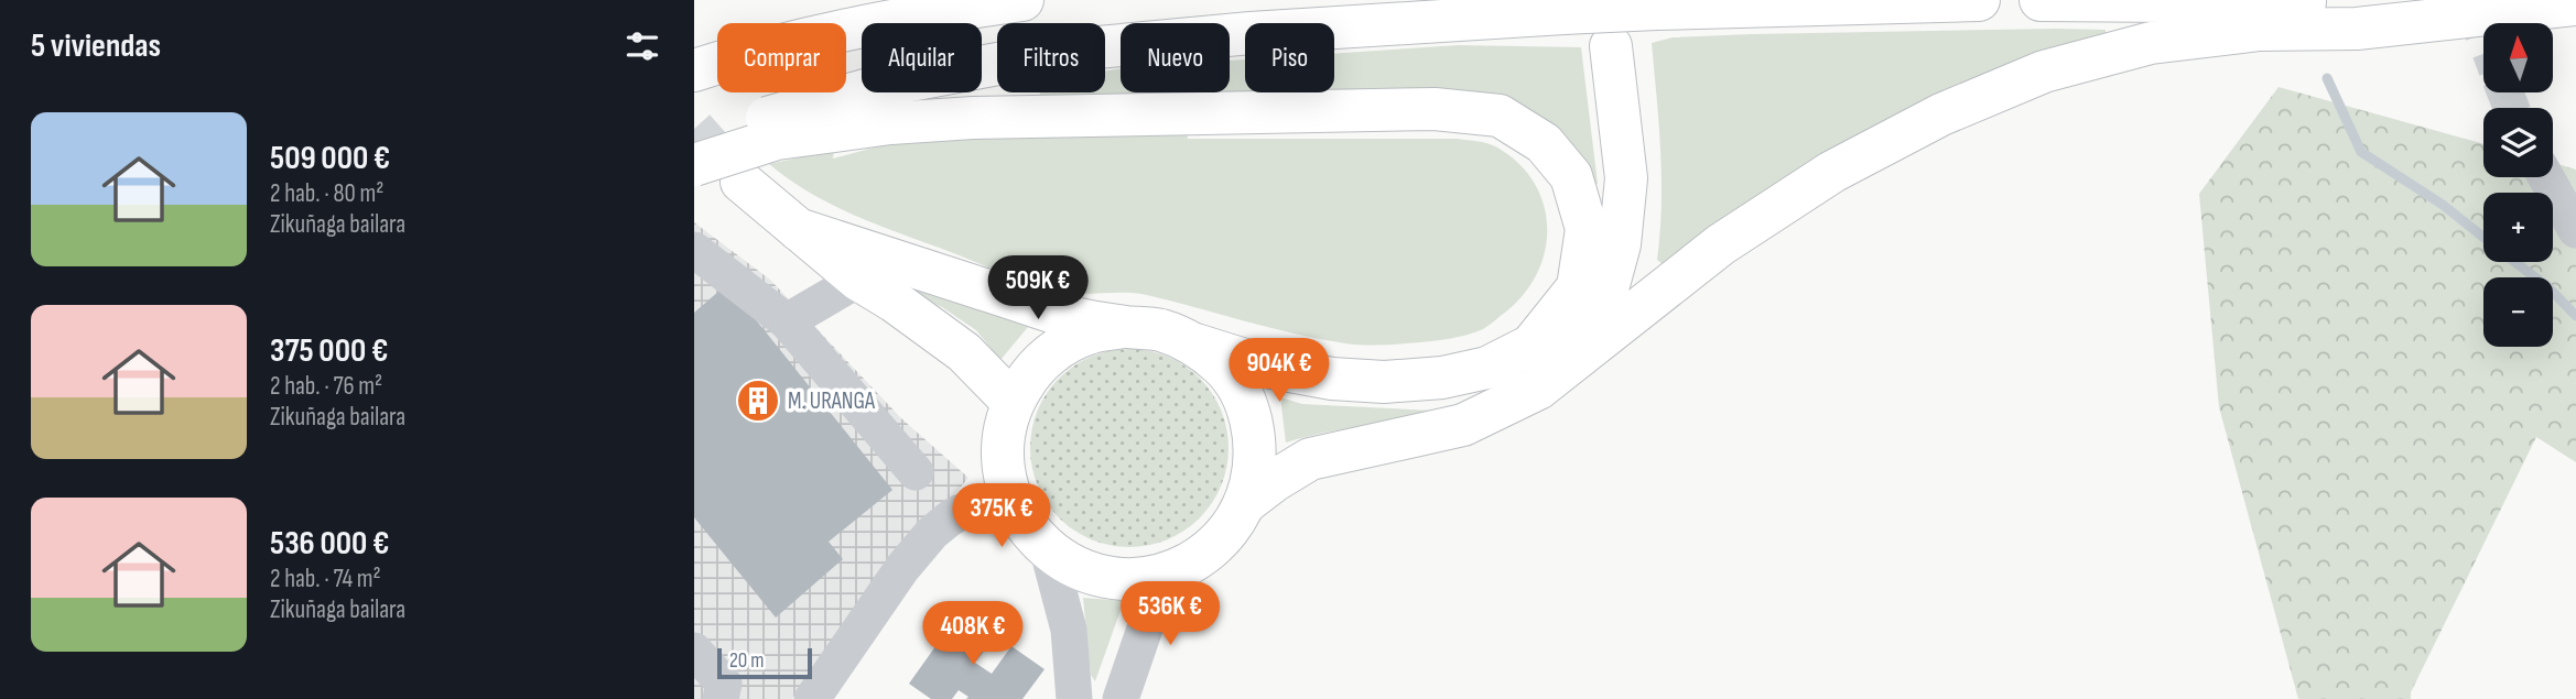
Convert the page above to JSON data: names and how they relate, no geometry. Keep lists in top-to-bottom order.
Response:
{
  "places": {
    "building": ["M. URANGA"]
  },
  "scale_bar": "20 m",
  "north": "top",
  "page": {
    "heading": "5 viviendas",
    "map_buttons": ["+", "−"],
    "chip": [
      "Comprar",
      "Alquilar",
      "Filtros",
      "Nuevo",
      "Piso"
    ],
    "list": [
      {
        "name": "509 000 €",
        "note": "2 hab. · 80 m² · Zikuñaga bailara"
      },
      {
        "name": "375 000 €",
        "note": "2 hab. · 76 m² · Zikuñaga bailara"
      },
      {
        "name": "536 000 €",
        "note": "2 hab. · 74 m² · Zikuñaga bailara"
      }
    ],
    "price": [
      "509K €",
      "904K €",
      "375K €",
      "536K €",
      "408K €"
    ],
    "scale": "20 m"
  }
}
